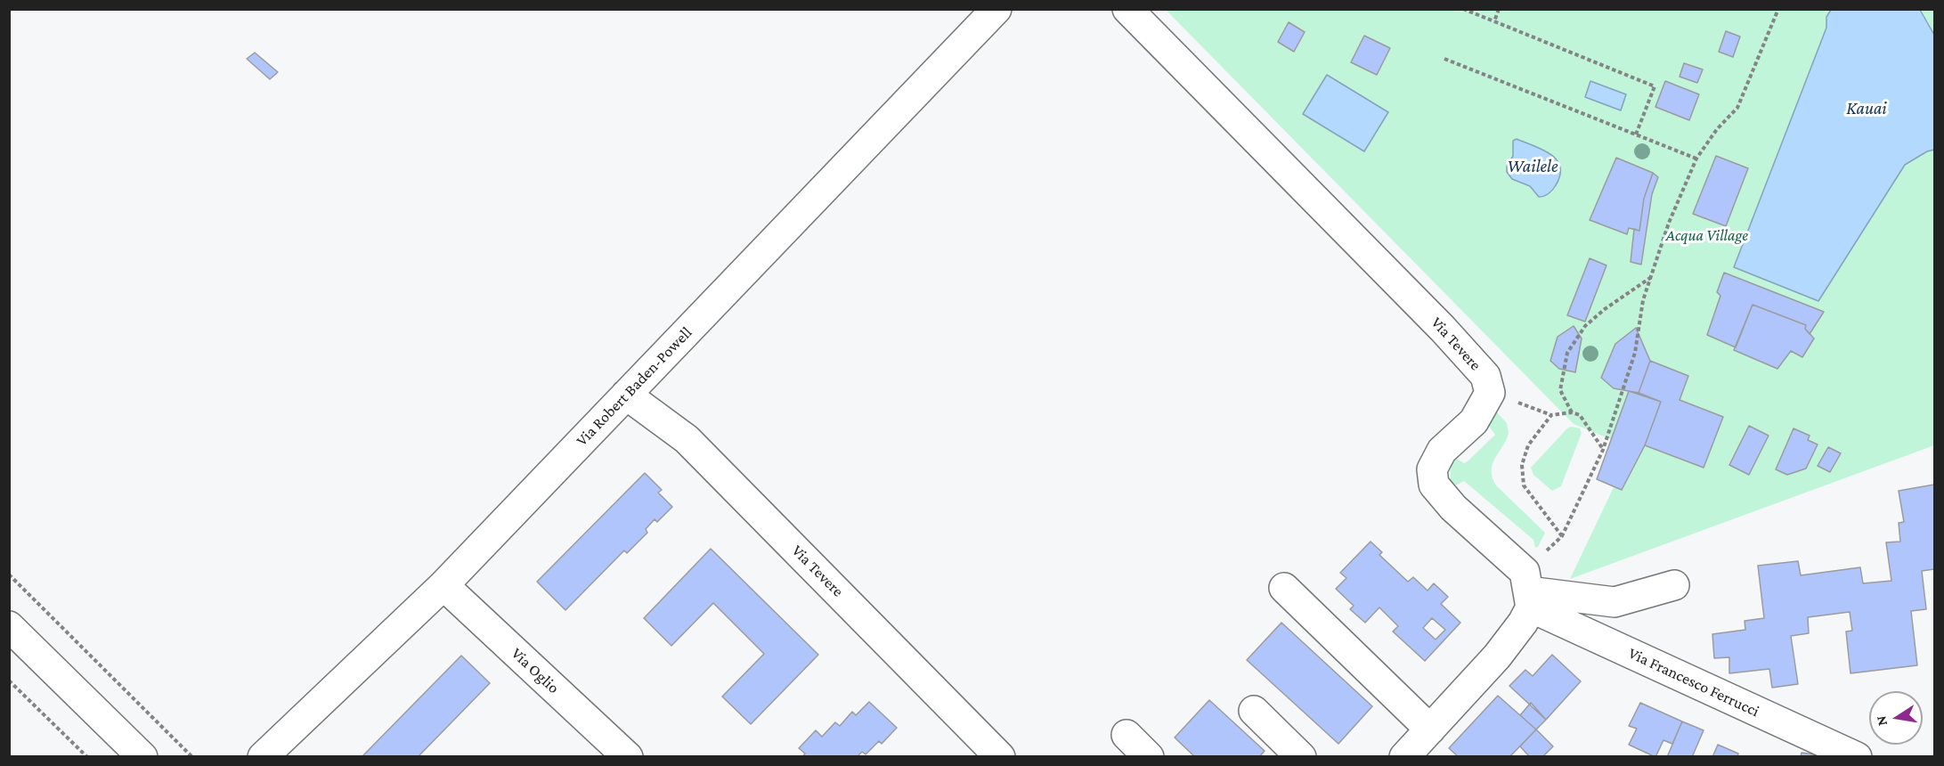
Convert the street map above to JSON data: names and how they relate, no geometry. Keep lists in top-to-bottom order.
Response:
{
  "streets": {
    "street": [
      "Via Tevere",
      "Via Robert Baden-Powell",
      "Via Oglio",
      "Via Francesco Ferrucci"
    ]
  },
  "crossings": [
    ["Via Tevere", "Via Robert Baden-Powell"],
    ["Via Tevere", "Via Francesco Ferrucci"],
    ["Via Robert Baden-Powell", "Via Oglio"]
  ],
  "water": ["Kauai", "Wailele"],
  "parks": ["Acqua Village"],
  "north": "left"
}
